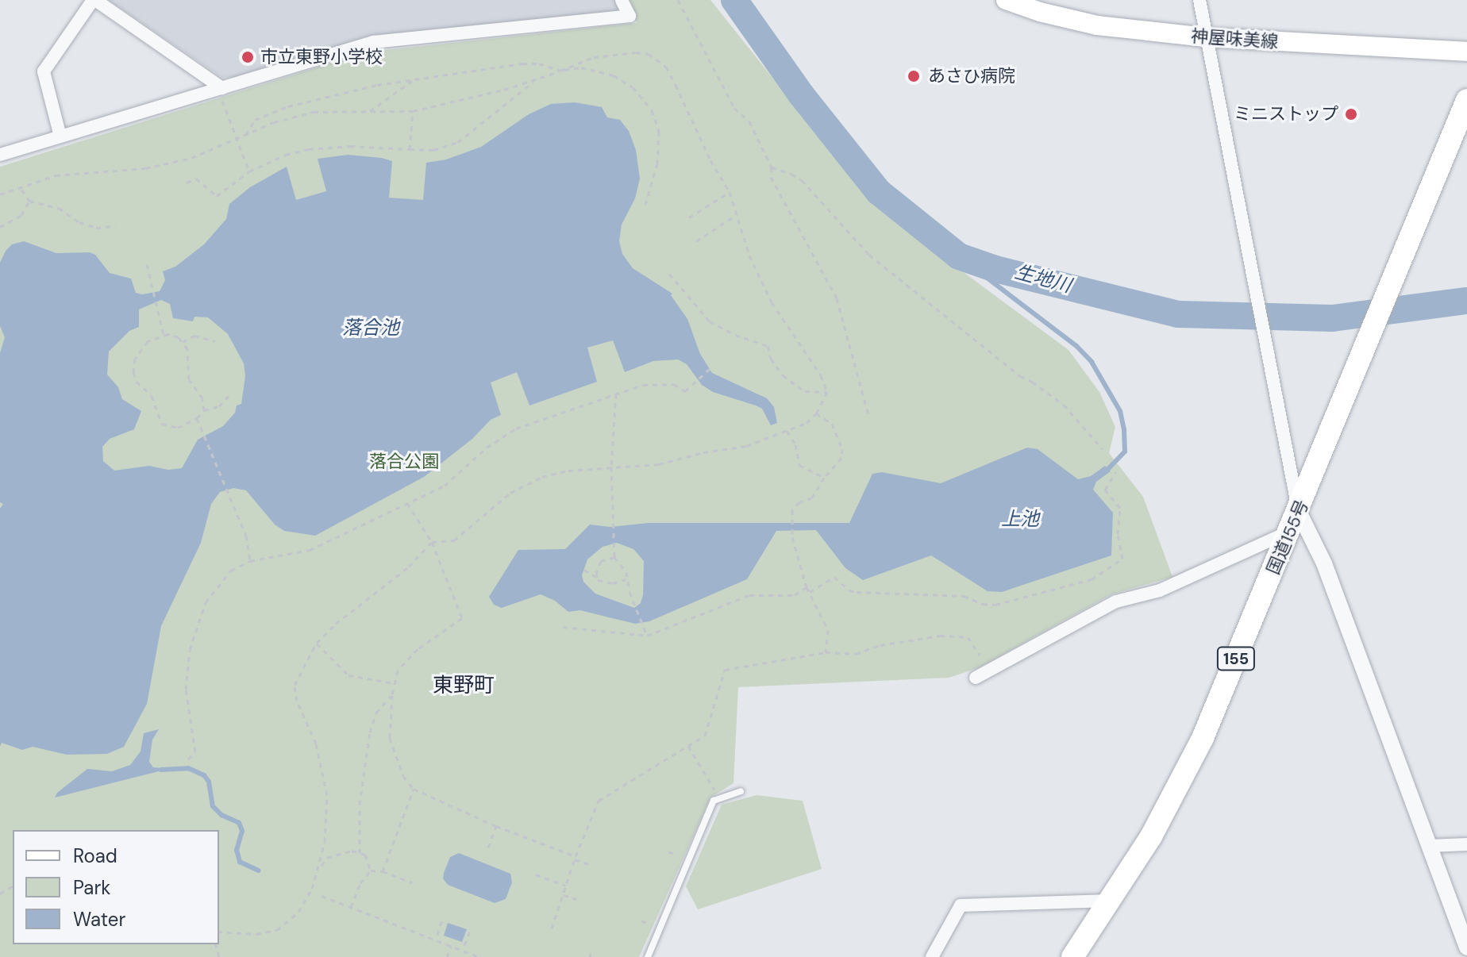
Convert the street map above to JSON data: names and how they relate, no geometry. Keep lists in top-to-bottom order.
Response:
{
  "streets": {
    "highway": ["国道155号", "155"],
    "main road": ["神屋味美線"]
  },
  "districts": ["東野町"],
  "water": ["生地川", "落合池", "上池"],
  "parks": ["落合公園"],
  "places": ["市立東野小学校", "あさひ病院", "ミニストップ"],
  "legend": ["Road", "Park", "Water"]
}
